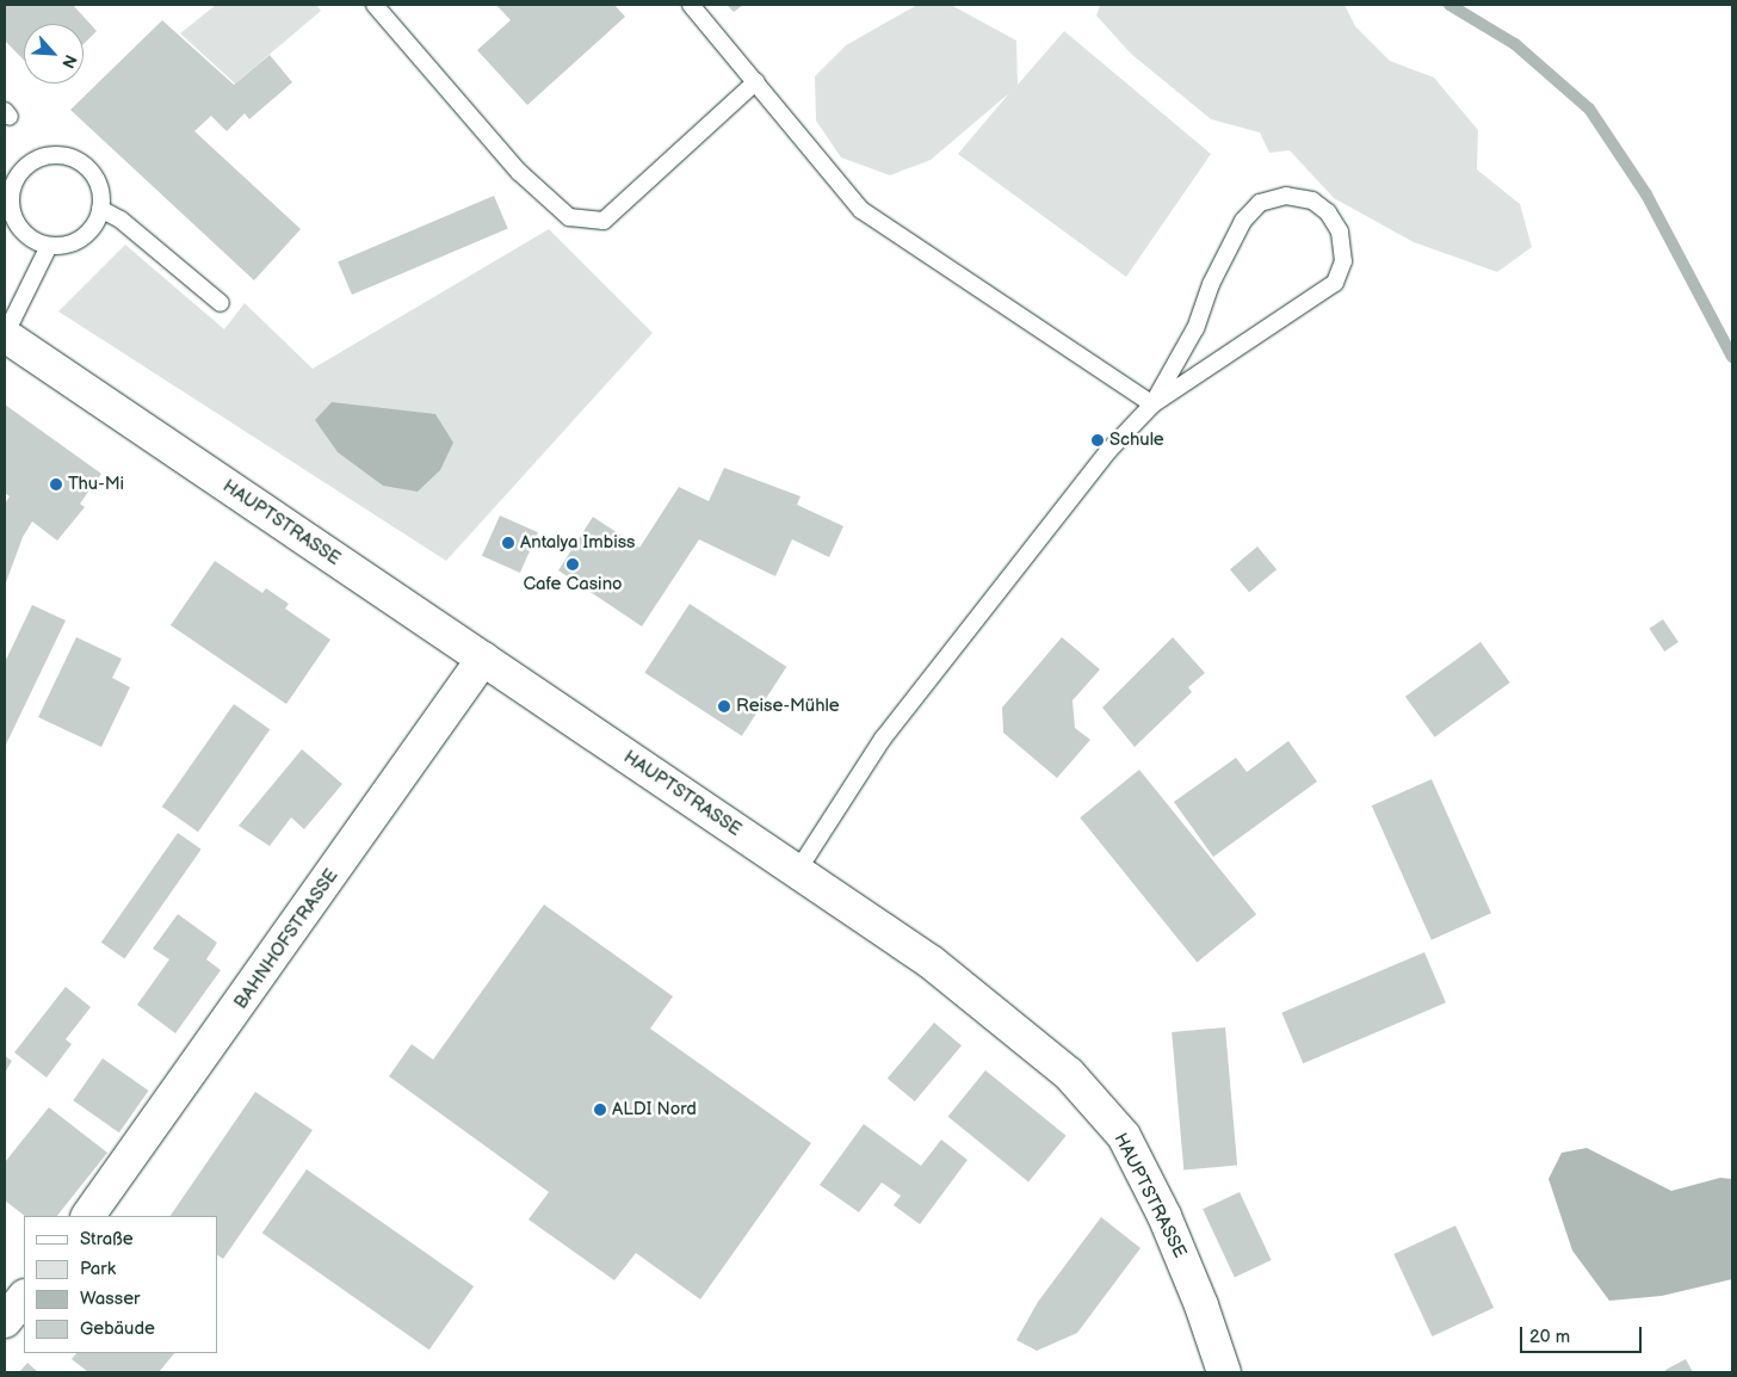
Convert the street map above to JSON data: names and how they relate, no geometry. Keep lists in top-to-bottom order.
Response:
{
  "streets": {
    "main road": ["HAUPTSTRASSE", "BAHNHOFSTRASSE"]
  },
  "crossings": [
    ["HAUPTSTRASSE", "BAHNHOFSTRASSE"]
  ],
  "places": [
    "Schule",
    "Thu-Mi",
    "Antalya Imbiss",
    "Cafe Casino",
    "Reise-Mühle",
    "ALDI Nord"
  ],
  "legend": [
    "Straße",
    "Park",
    "Wasser",
    "Gebäude"
  ],
  "scale_bar": "20 m",
  "north": "bottom right"
}
